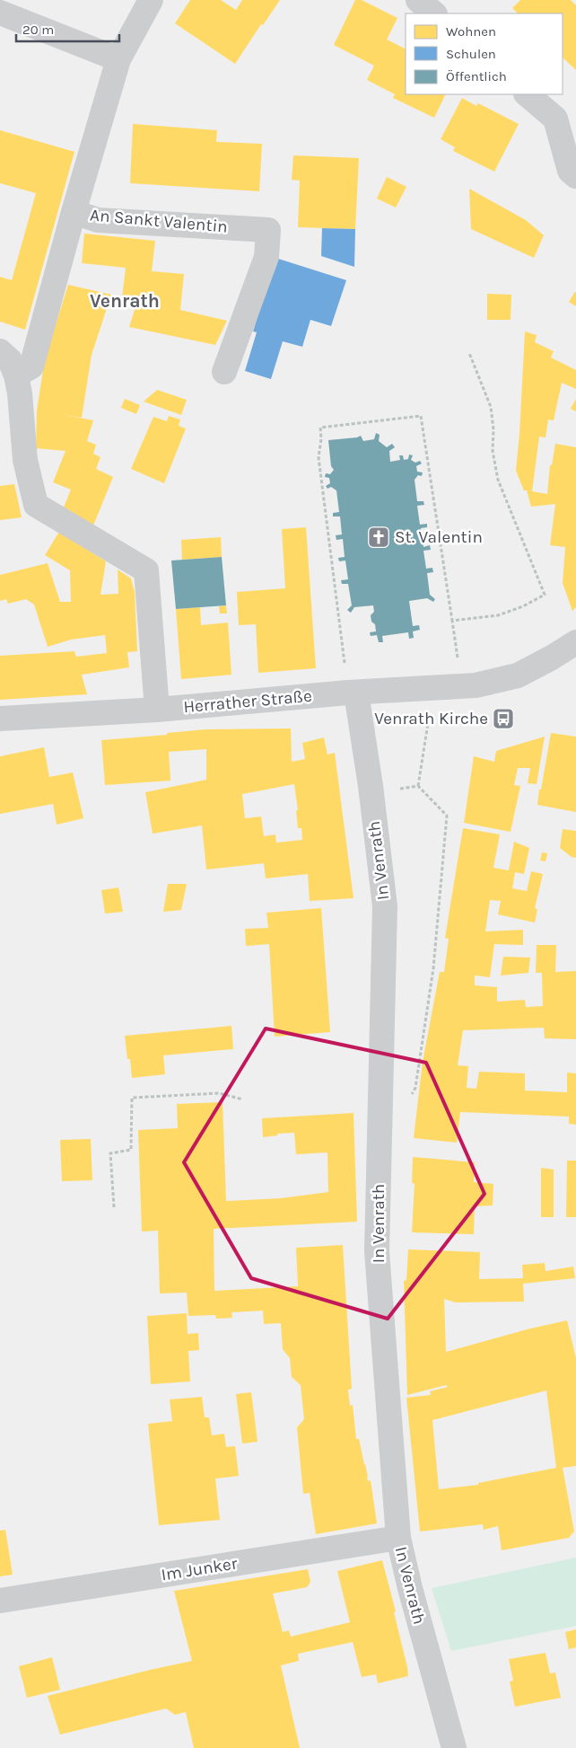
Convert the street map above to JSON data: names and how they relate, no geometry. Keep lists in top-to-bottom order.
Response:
{
  "streets": {
    "street": [
      "An Sankt Valentin",
      "Herrather Straße",
      "In Venrath",
      "Im Junker"
    ]
  },
  "crossings": [
    ["Herrather Straße", "In Venrath"],
    ["In Venrath", "Im Junker"]
  ],
  "districts": ["Venrath"],
  "places": {
    "church": ["St. Valentin"],
    "bus stop": ["Venrath Kirche"]
  },
  "legend": ["Wohnen", "Schulen", "Öffentlich"],
  "scale_bar": "20 m"
}
